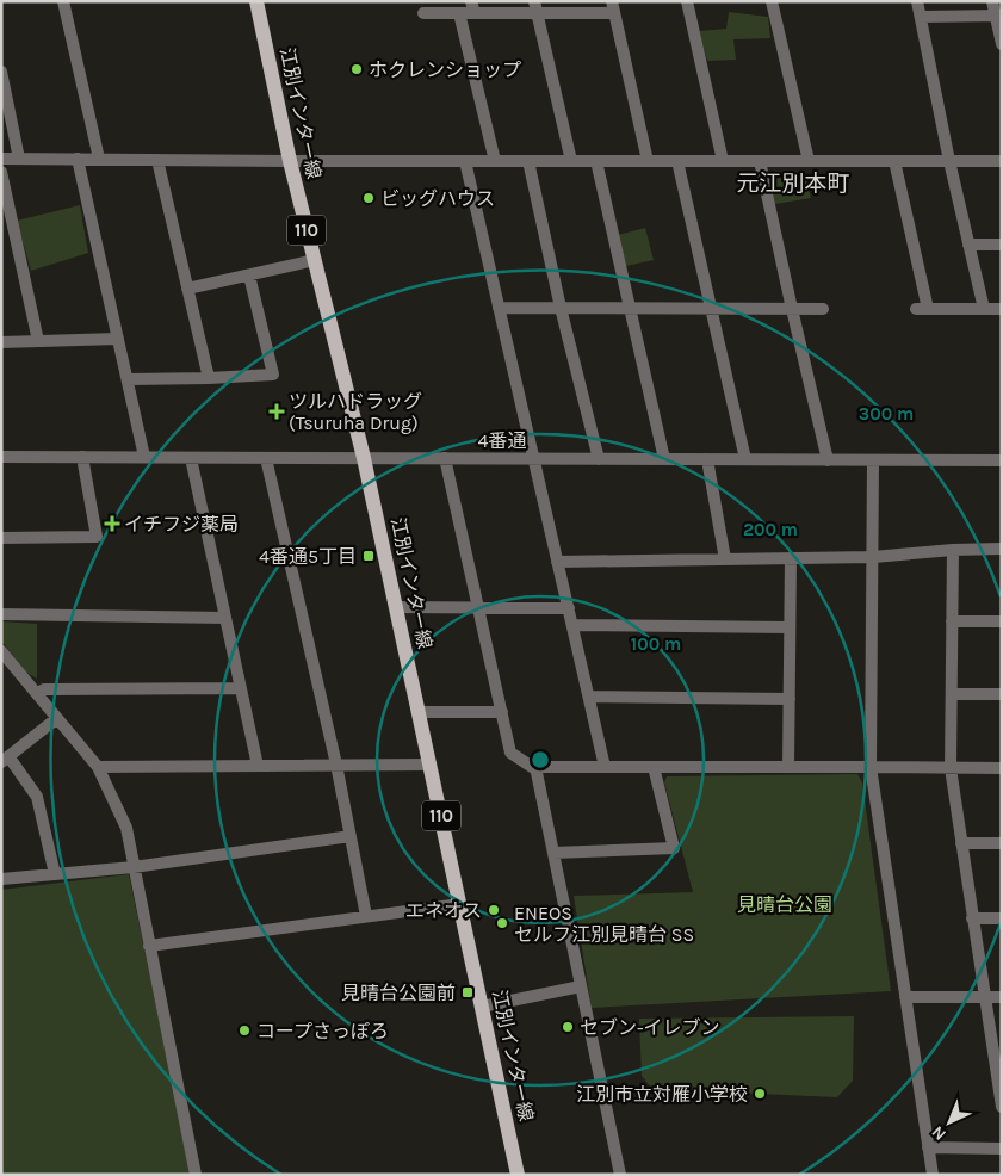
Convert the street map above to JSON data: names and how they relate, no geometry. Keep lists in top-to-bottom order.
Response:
{
  "streets": {
    "main road": ["江別インター線", "110"],
    "street": ["4番通"]
  },
  "crossings": [
    ["江別インター線", "4番通"]
  ],
  "districts": ["元江別本町"],
  "parks": ["見晴台公園"],
  "places": {
    "other": [
      "ホクレンショップ",
      "ビッグハウス",
      "エネオス",
      "ENEOS セルフ江別見晴台 SS",
      "セブン-イレブン",
      "コープさっぽろ",
      "江別市立対雁小学校"
    ],
    "health": ["ツルハドラッグ (Tsuruha Drug)", "イチフジ薬局"],
    "transit": ["4番通5丁目", "見晴台公園前"]
  },
  "north": "bottom left",
  "rings": ["300 m", "200 m", "100 m"]
}
